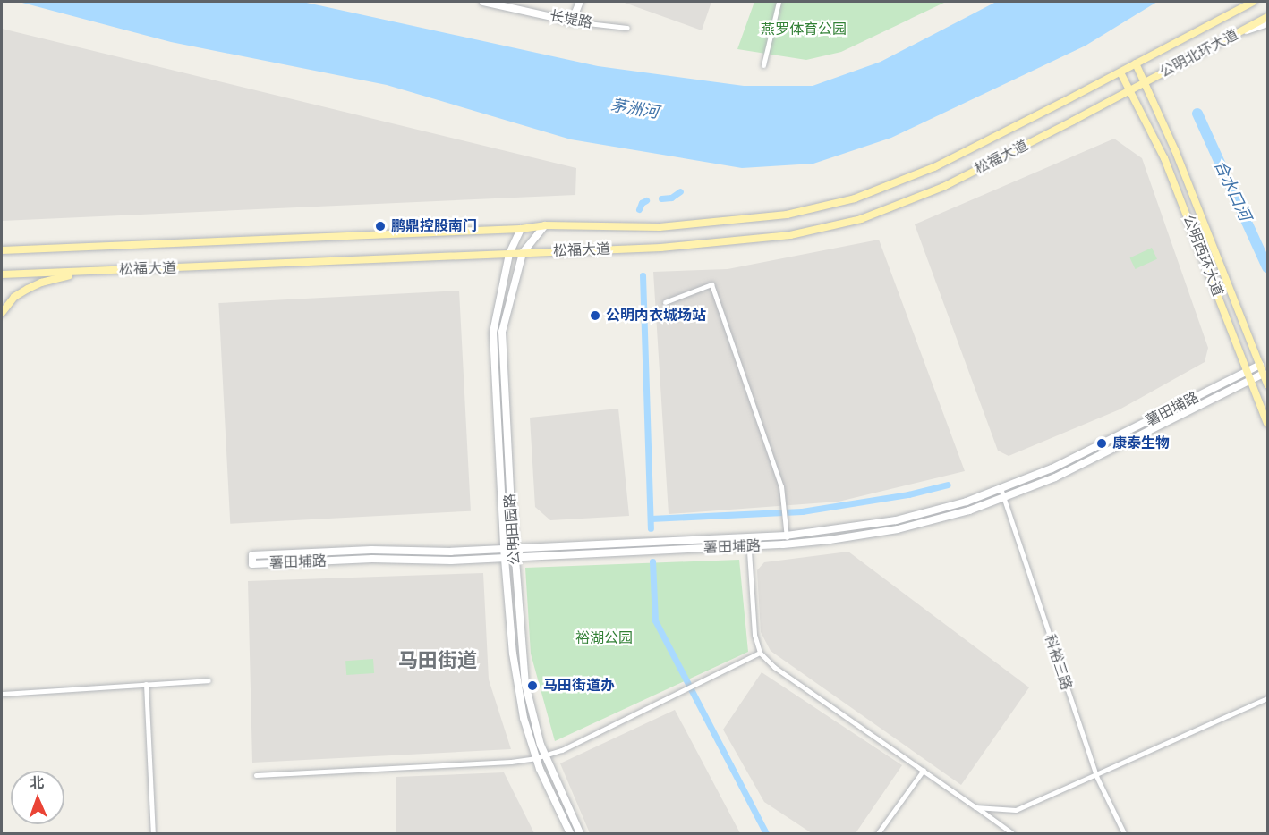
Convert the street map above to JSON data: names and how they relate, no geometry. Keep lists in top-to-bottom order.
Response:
{
  "streets": {
    "main road": ["公明北环大道", "松福大道", "公明西环大道"],
    "street": [
      "长堤路",
      "薯田埔路",
      "公明田园路",
      "科裕三路"
    ]
  },
  "crossings": [
    ["公明北环大道", "松福大道"],
    ["公明北环大道", "公明西环大道"],
    ["松福大道", "公明西环大道"],
    ["松福大道", "公明田园路"],
    ["公明西环大道", "薯田埔路"],
    ["薯田埔路", "公明田园路"],
    ["薯田埔路", "科裕三路"]
  ],
  "districts": ["马田街道"],
  "water": ["茅洲河", "合水口河"],
  "parks": ["燕罗体育公园", "裕湖公园"],
  "places": [
    "鹏鼎控股南门",
    "公明内衣城场站",
    "康泰生物",
    "马田街道办"
  ],
  "north": "top"
}
